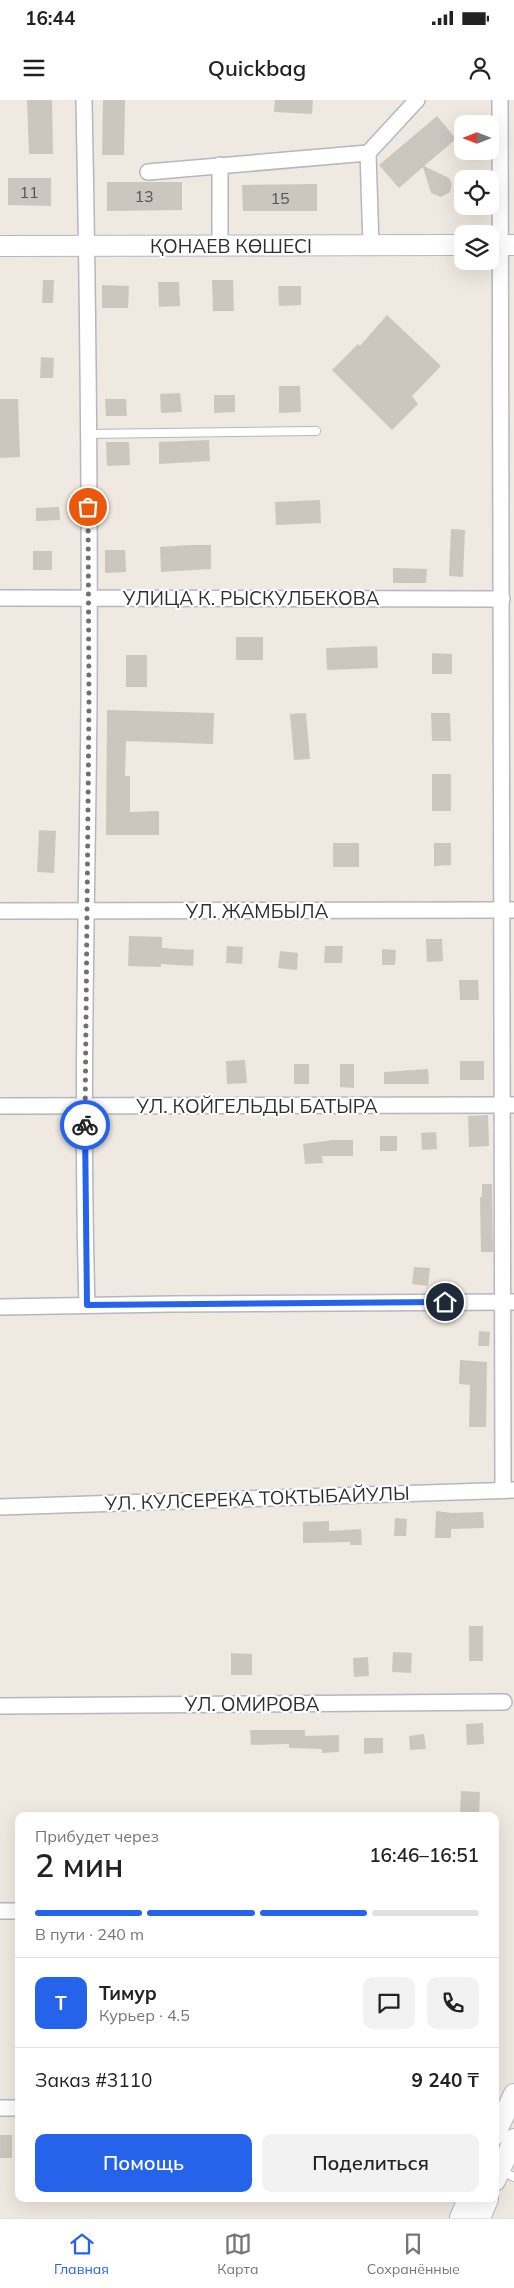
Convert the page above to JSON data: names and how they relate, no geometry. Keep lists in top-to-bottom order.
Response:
{
  "streets": {
    "street": [
      "ҚОНАЕВ КӨШЕСІ",
      "УЛИЦА К. РЫСКУЛБЕКОВА",
      "УЛ. ЖАМБЫЛА",
      "УЛ. КОЙГЕЛЬДЫ БАТЫРА",
      "УЛ. КУЛСЕРЕКА ТОКТЫБАЙУЛЫ",
      "УЛ. ОМИРОВА"
    ]
  },
  "house_numbers": ["11", "13", "15"],
  "north": "left",
  "page": {
    "status": "16:44",
    "header": "Quickbag",
    "heading": ["2 мин", "Прибудет через", "16:46–16:51"],
    "panel": [
      "Тимур",
      "Курьер · 4.5",
      "Заказ #3110",
      "9 240 ₸"
    ],
    "bar": "В пути · 240 m",
    "round": "Т",
    "buttons": ["Помощь", "Поделиться"],
    "tabs": ["Главная", "Карта", "Сохранённые"]
  }
}
